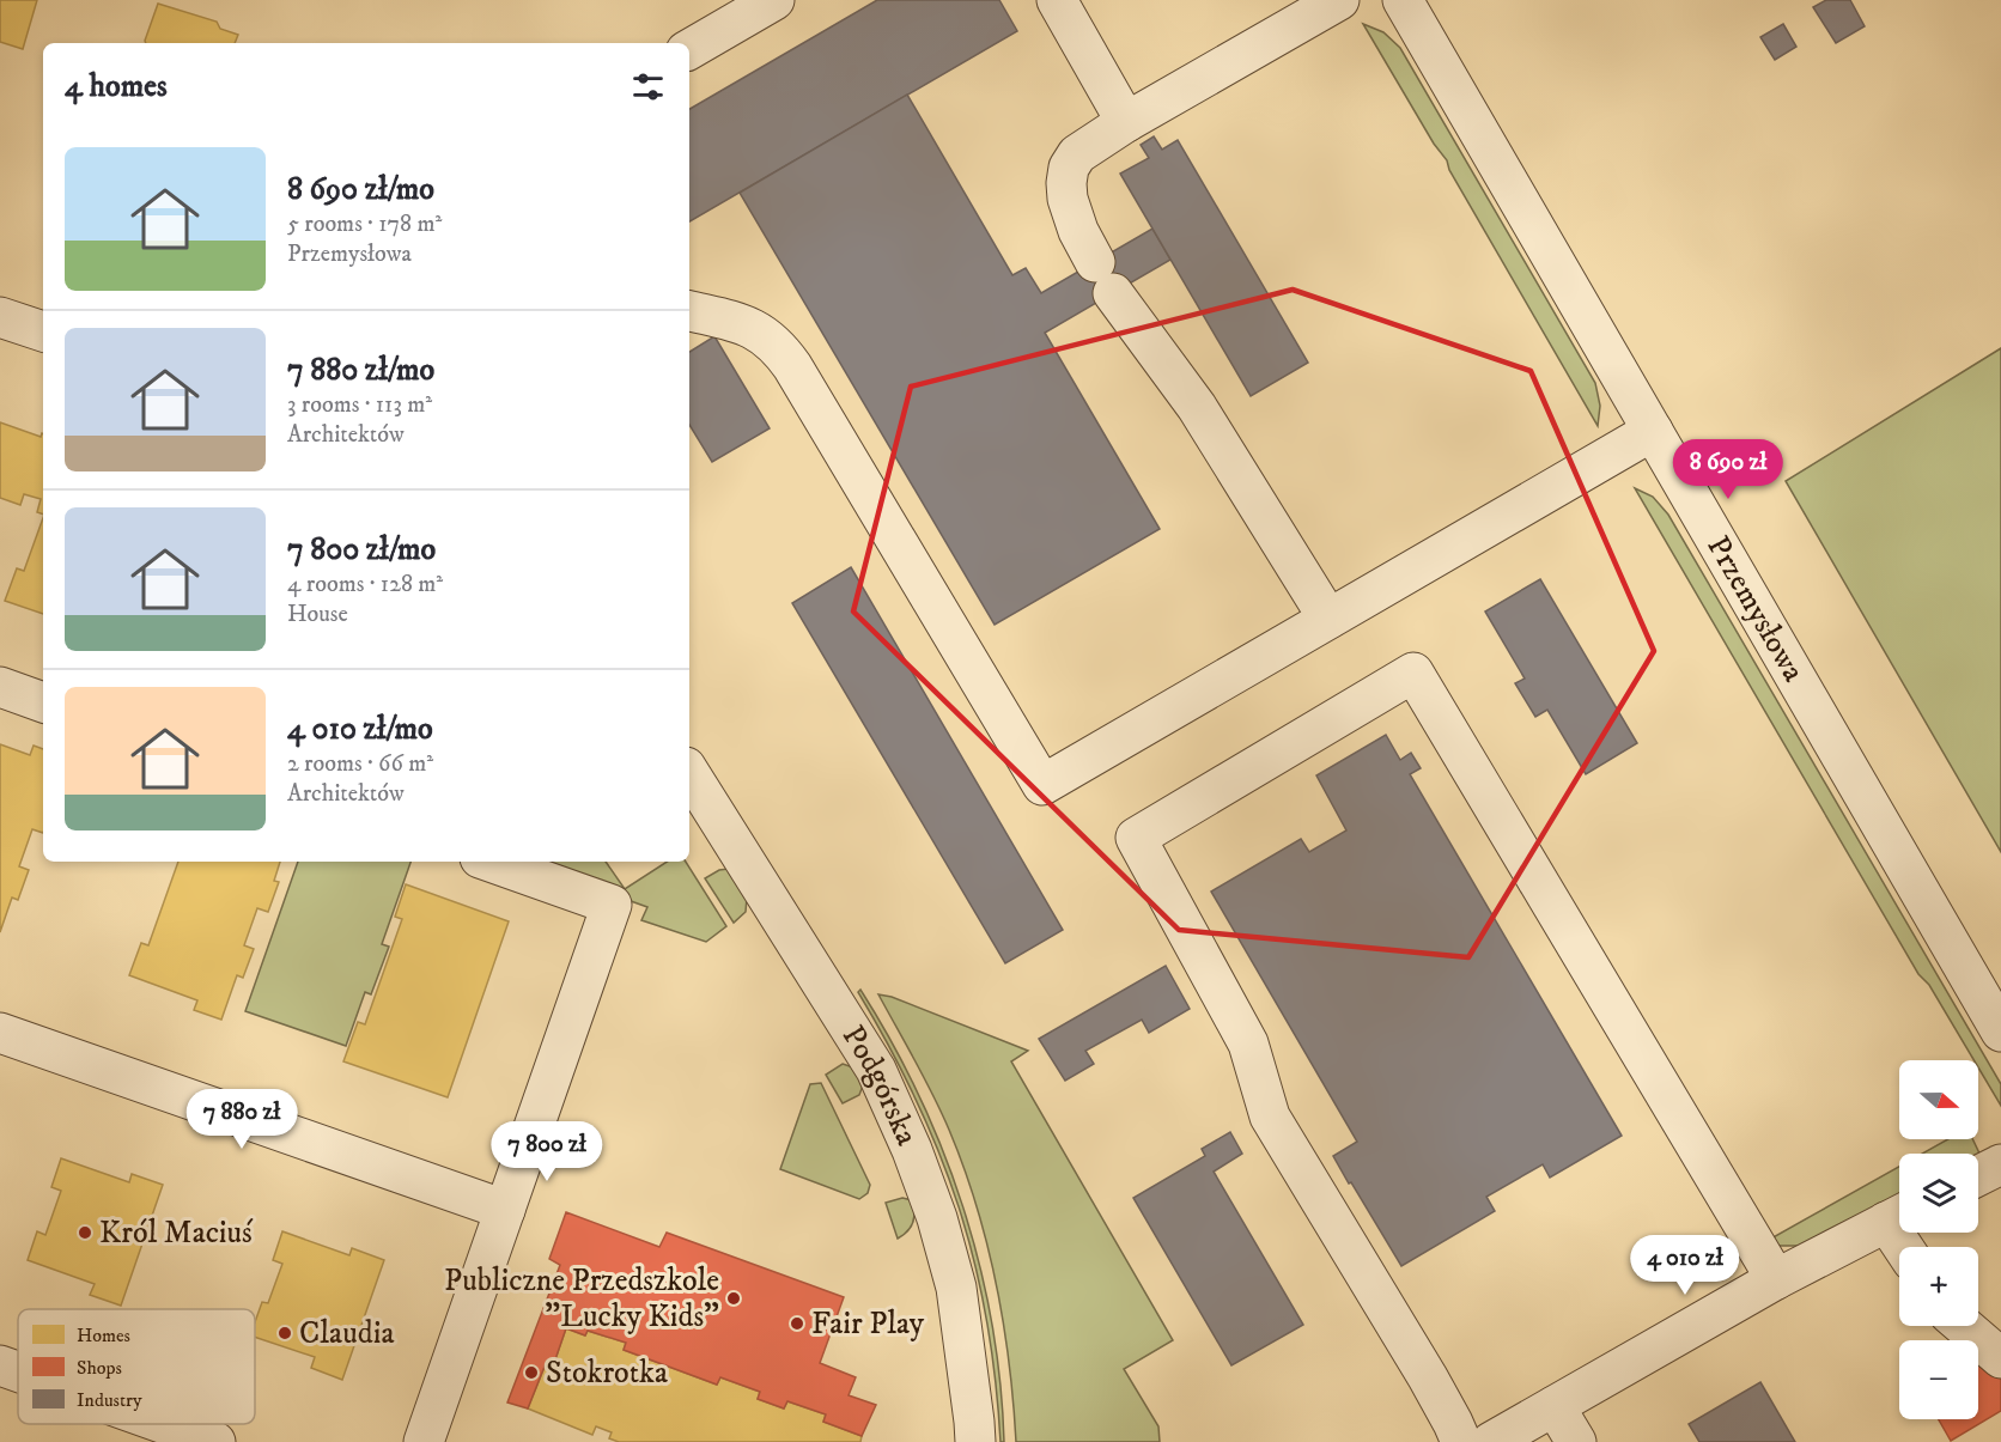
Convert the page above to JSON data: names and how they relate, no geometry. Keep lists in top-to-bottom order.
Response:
{
  "streets": {
    "street": ["Przemysłowa", "Podgórska"]
  },
  "places": [
    "Król Maciuś",
    "Publiczne Przedszkole \"Lucky Kids\"",
    "Fair Play",
    "Claudia",
    "Stokrotka"
  ],
  "legend": ["Homes", "Shops", "Industry"],
  "north": "right",
  "page": {
    "heading": "4 homes",
    "list": [
      {
        "name": "8 690 zł/mo",
        "note": "5 rooms · 178 m² · Przemysłowa"
      },
      {
        "name": "7 880 zł/mo",
        "note": "3 rooms · 113 m² · Architektów"
      },
      {
        "name": "7 800 zł/mo",
        "note": "4 rooms · 128 m² · House"
      },
      {
        "name": "4 010 zł/mo",
        "note": "2 rooms · 66 m² · Architektów"
      }
    ],
    "price": [
      "8 690 zł",
      "7 880 zł",
      "7 800 zł",
      "4 010 zł"
    ],
    "map_buttons": ["+", "−"]
  }
}
